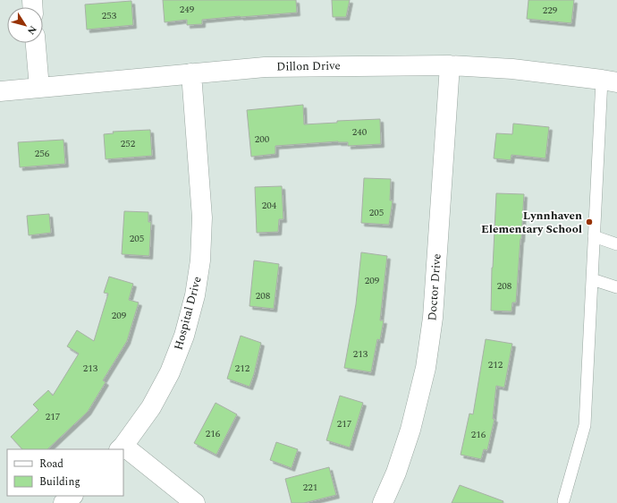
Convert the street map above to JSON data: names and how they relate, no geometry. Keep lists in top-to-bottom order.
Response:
{
  "streets": {
    "street": ["Dillon Drive", "Doctor Drive", "Hospital Drive"]
  },
  "crossings": [
    ["Dillon Drive", "Doctor Drive"],
    ["Dillon Drive", "Hospital Drive"]
  ],
  "places": ["Lynnhaven Elementary School"],
  "house_numbers": [
    "249",
    "229",
    "253",
    "240",
    "200",
    "252",
    "256",
    "204",
    "205",
    "205",
    "209",
    "208",
    "208",
    "209",
    "213",
    "212",
    "213",
    "212",
    "217",
    "217",
    "216",
    "216",
    "221"
  ],
  "legend": ["Road", "Building"],
  "north": "bottom right"
}
